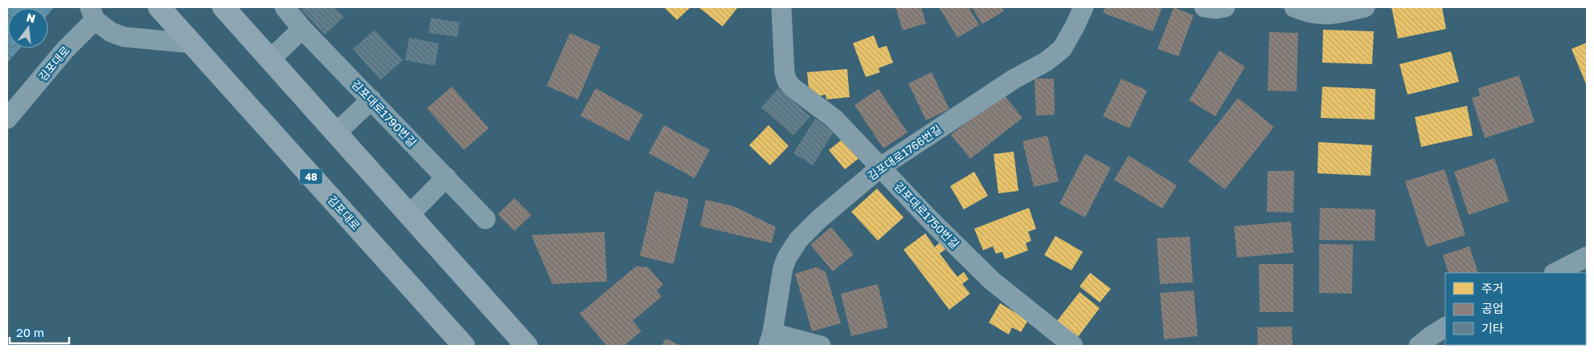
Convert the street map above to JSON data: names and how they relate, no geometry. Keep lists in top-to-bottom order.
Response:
{
  "streets": {
    "main road": ["김포대로", "48"],
    "lane": ["김포대로1790번길", "김포대로1766번길", "김포대로1750번길"]
  },
  "crossings": [
    ["김포대로1766번길", "김포대로1750번길"]
  ],
  "legend": ["주거", "공업", "기타"],
  "scale_bar": "20 m",
  "north": "top"
}
